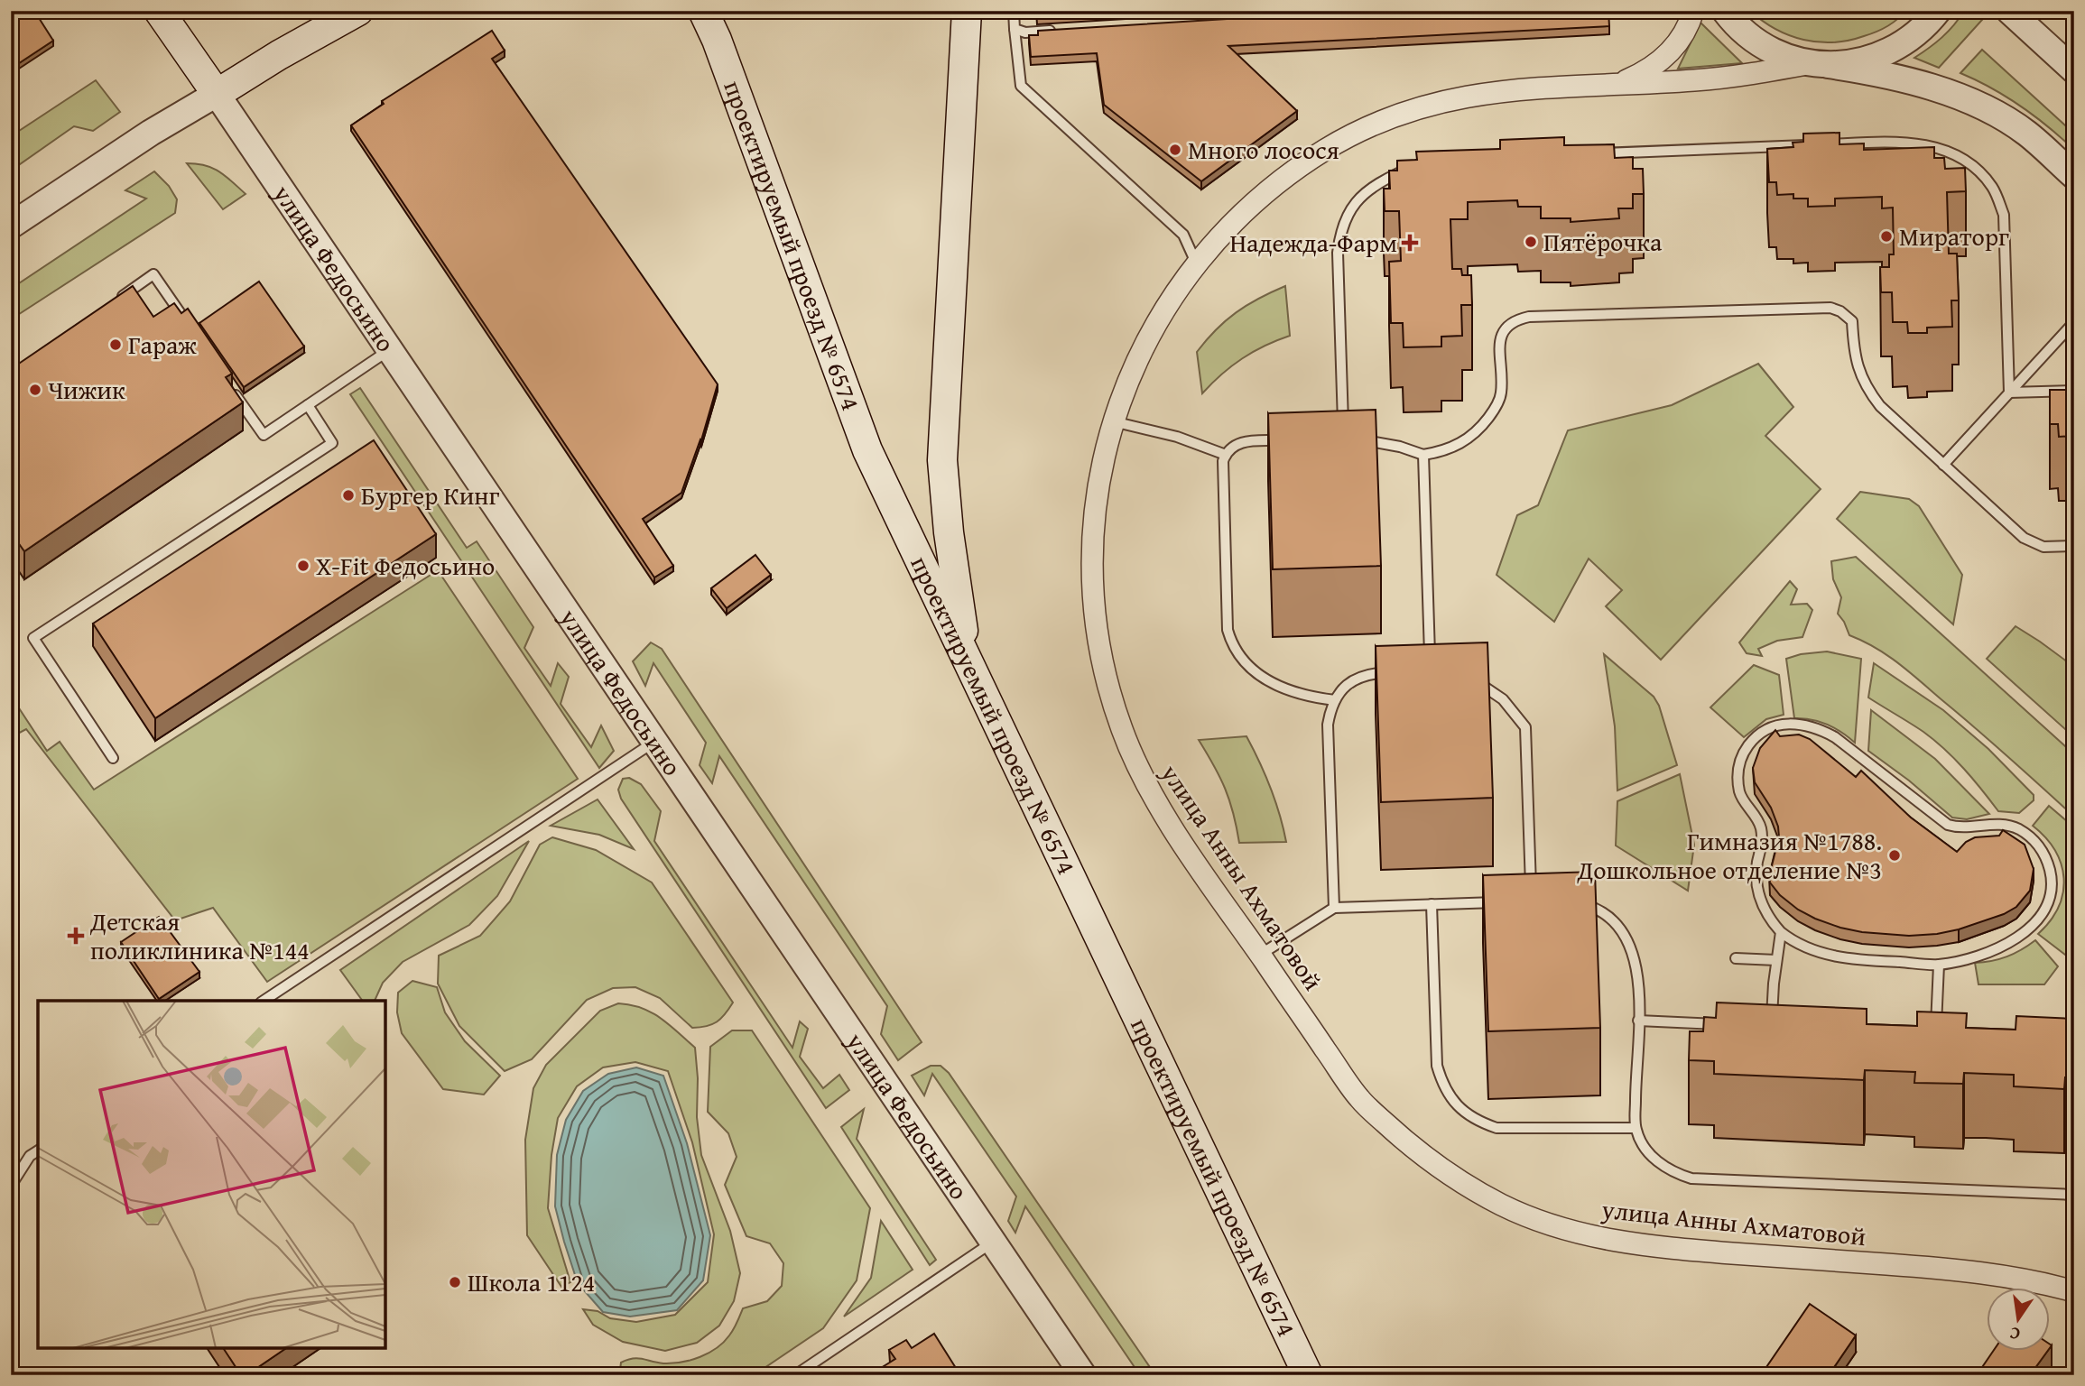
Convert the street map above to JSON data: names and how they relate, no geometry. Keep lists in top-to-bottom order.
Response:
{
  "streets": {
    "main road": ["проектируемый проезд № 6574", "улица Федосьино"],
    "street": ["улица Анны Ахматовой"]
  },
  "places": {
    "other": [
      "Много лосося",
      "Мираторг",
      "Пятёрочка",
      "Гараж",
      "Чижик",
      "Бургер Кинг",
      "X-Fit Федосьино",
      "Гимназия №1788. Дошкольное отделение №3",
      "Школа 1124"
    ],
    "health": ["Надежда-Фарм", "Детская поликлиника №144"]
  },
  "north": "bottom"
}
